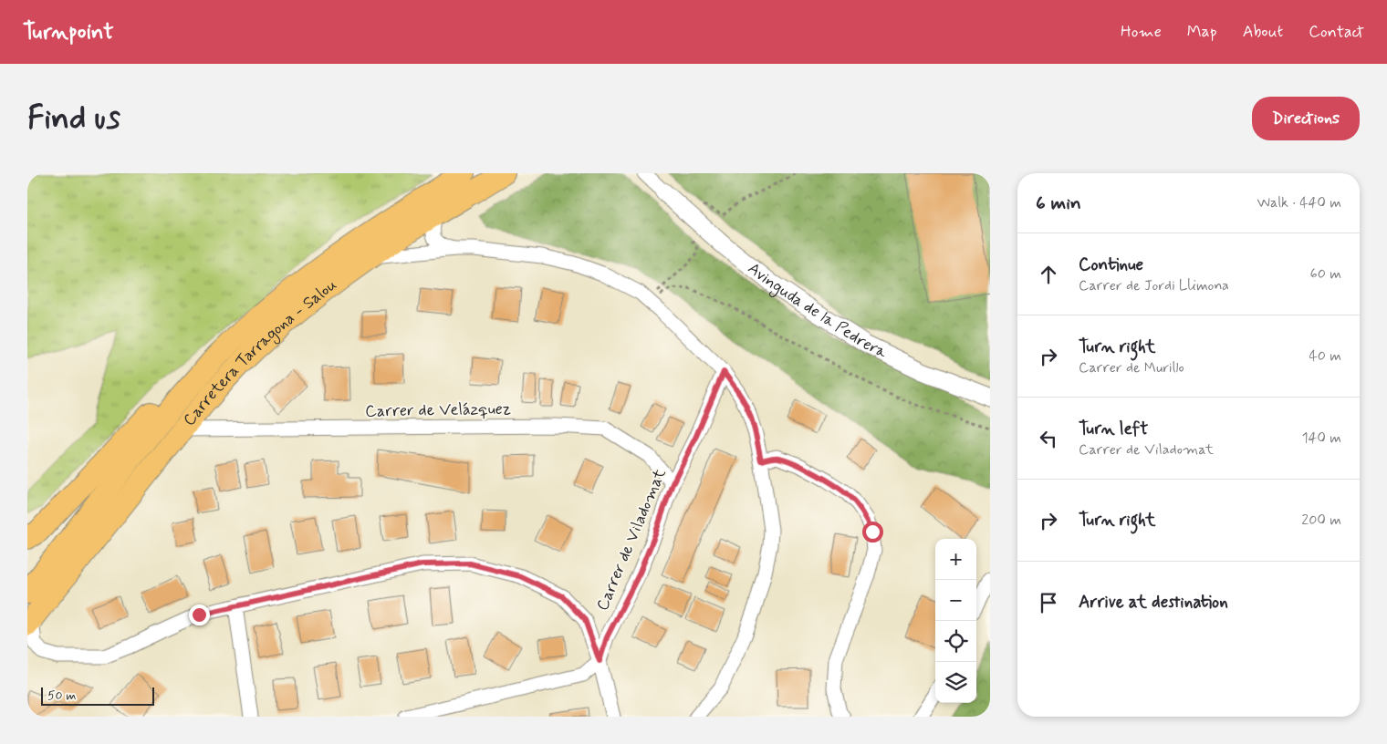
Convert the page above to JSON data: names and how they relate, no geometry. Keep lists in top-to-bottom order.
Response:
{
  "streets": {
    "main road": ["Carretera Tarragona - Salou"],
    "street": ["Avinguda de la Pedrera", "Carrer de Velázquez", "Carrer de Viladomat"]
  },
  "crossings": [
    ["Carretera Tarragona - Salou", "Carrer de Velázquez"],
    ["Carrer de Velázquez", "Carrer de Viladomat"]
  ],
  "scale_bar": "50 m",
  "page": {
    "header": "Turnpoint",
    "nav": [
      "Home",
      "Map",
      "About",
      "Contact"
    ],
    "buttons": "Directions",
    "title": "Find us",
    "heading": ["6 min", "Walk · 440 m"],
    "list": [
      ["Continue", "Carrer de Jordi Llimona", "60 m"],
      ["Turn right", "Carrer de Murillo", "40 m"],
      ["Turn left", "Carrer de Viladomat", "140 m"],
      ["Turn right", "200 m"],
      "Arrive at destination"
    ],
    "map_buttons": ["+", "−"],
    "scale": "50 m"
  }
}
